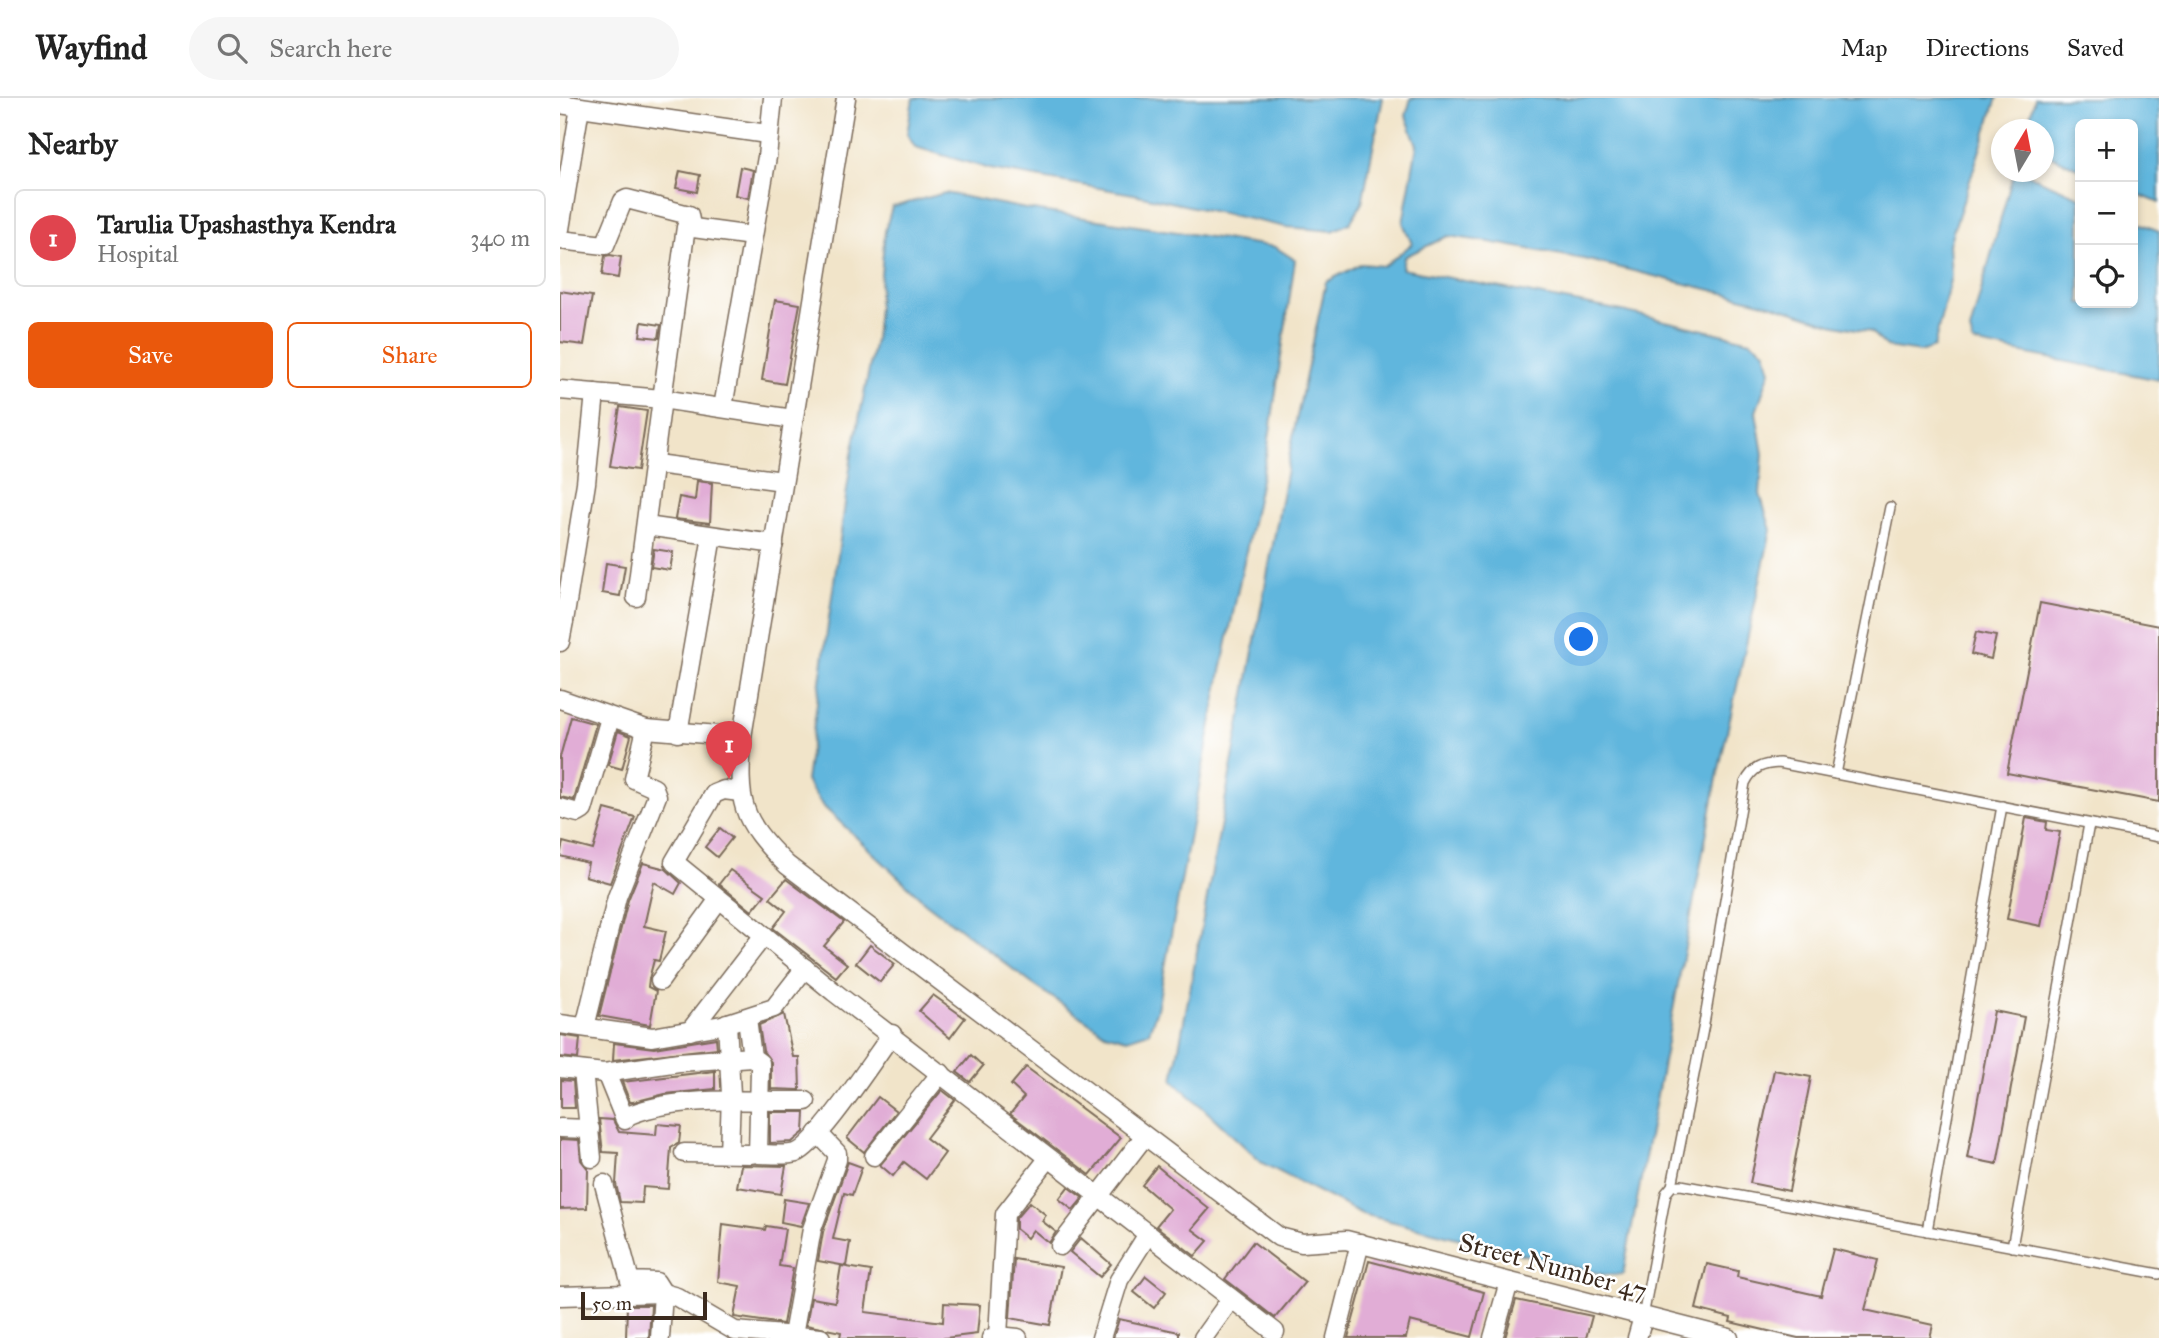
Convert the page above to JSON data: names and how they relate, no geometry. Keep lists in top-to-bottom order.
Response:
{
  "streets": {
    "street": ["Street Number 47"]
  },
  "scale_bar": "50 m",
  "north": "top",
  "page": {
    "header": "Wayfind",
    "search": "Search here",
    "nav": ["Map", "Directions", "Saved"],
    "heading": "Nearby",
    "map_buttons": ["+", "−"],
    "list": [
      {
        "mark": "1",
        "name": "Tarulia Upashasthya Kendra",
        "note": "Hospital",
        "value": "340 m"
      }
    ],
    "buttons": ["Save", "Share"],
    "pins": "1",
    "scale": "50 m"
  }
}
